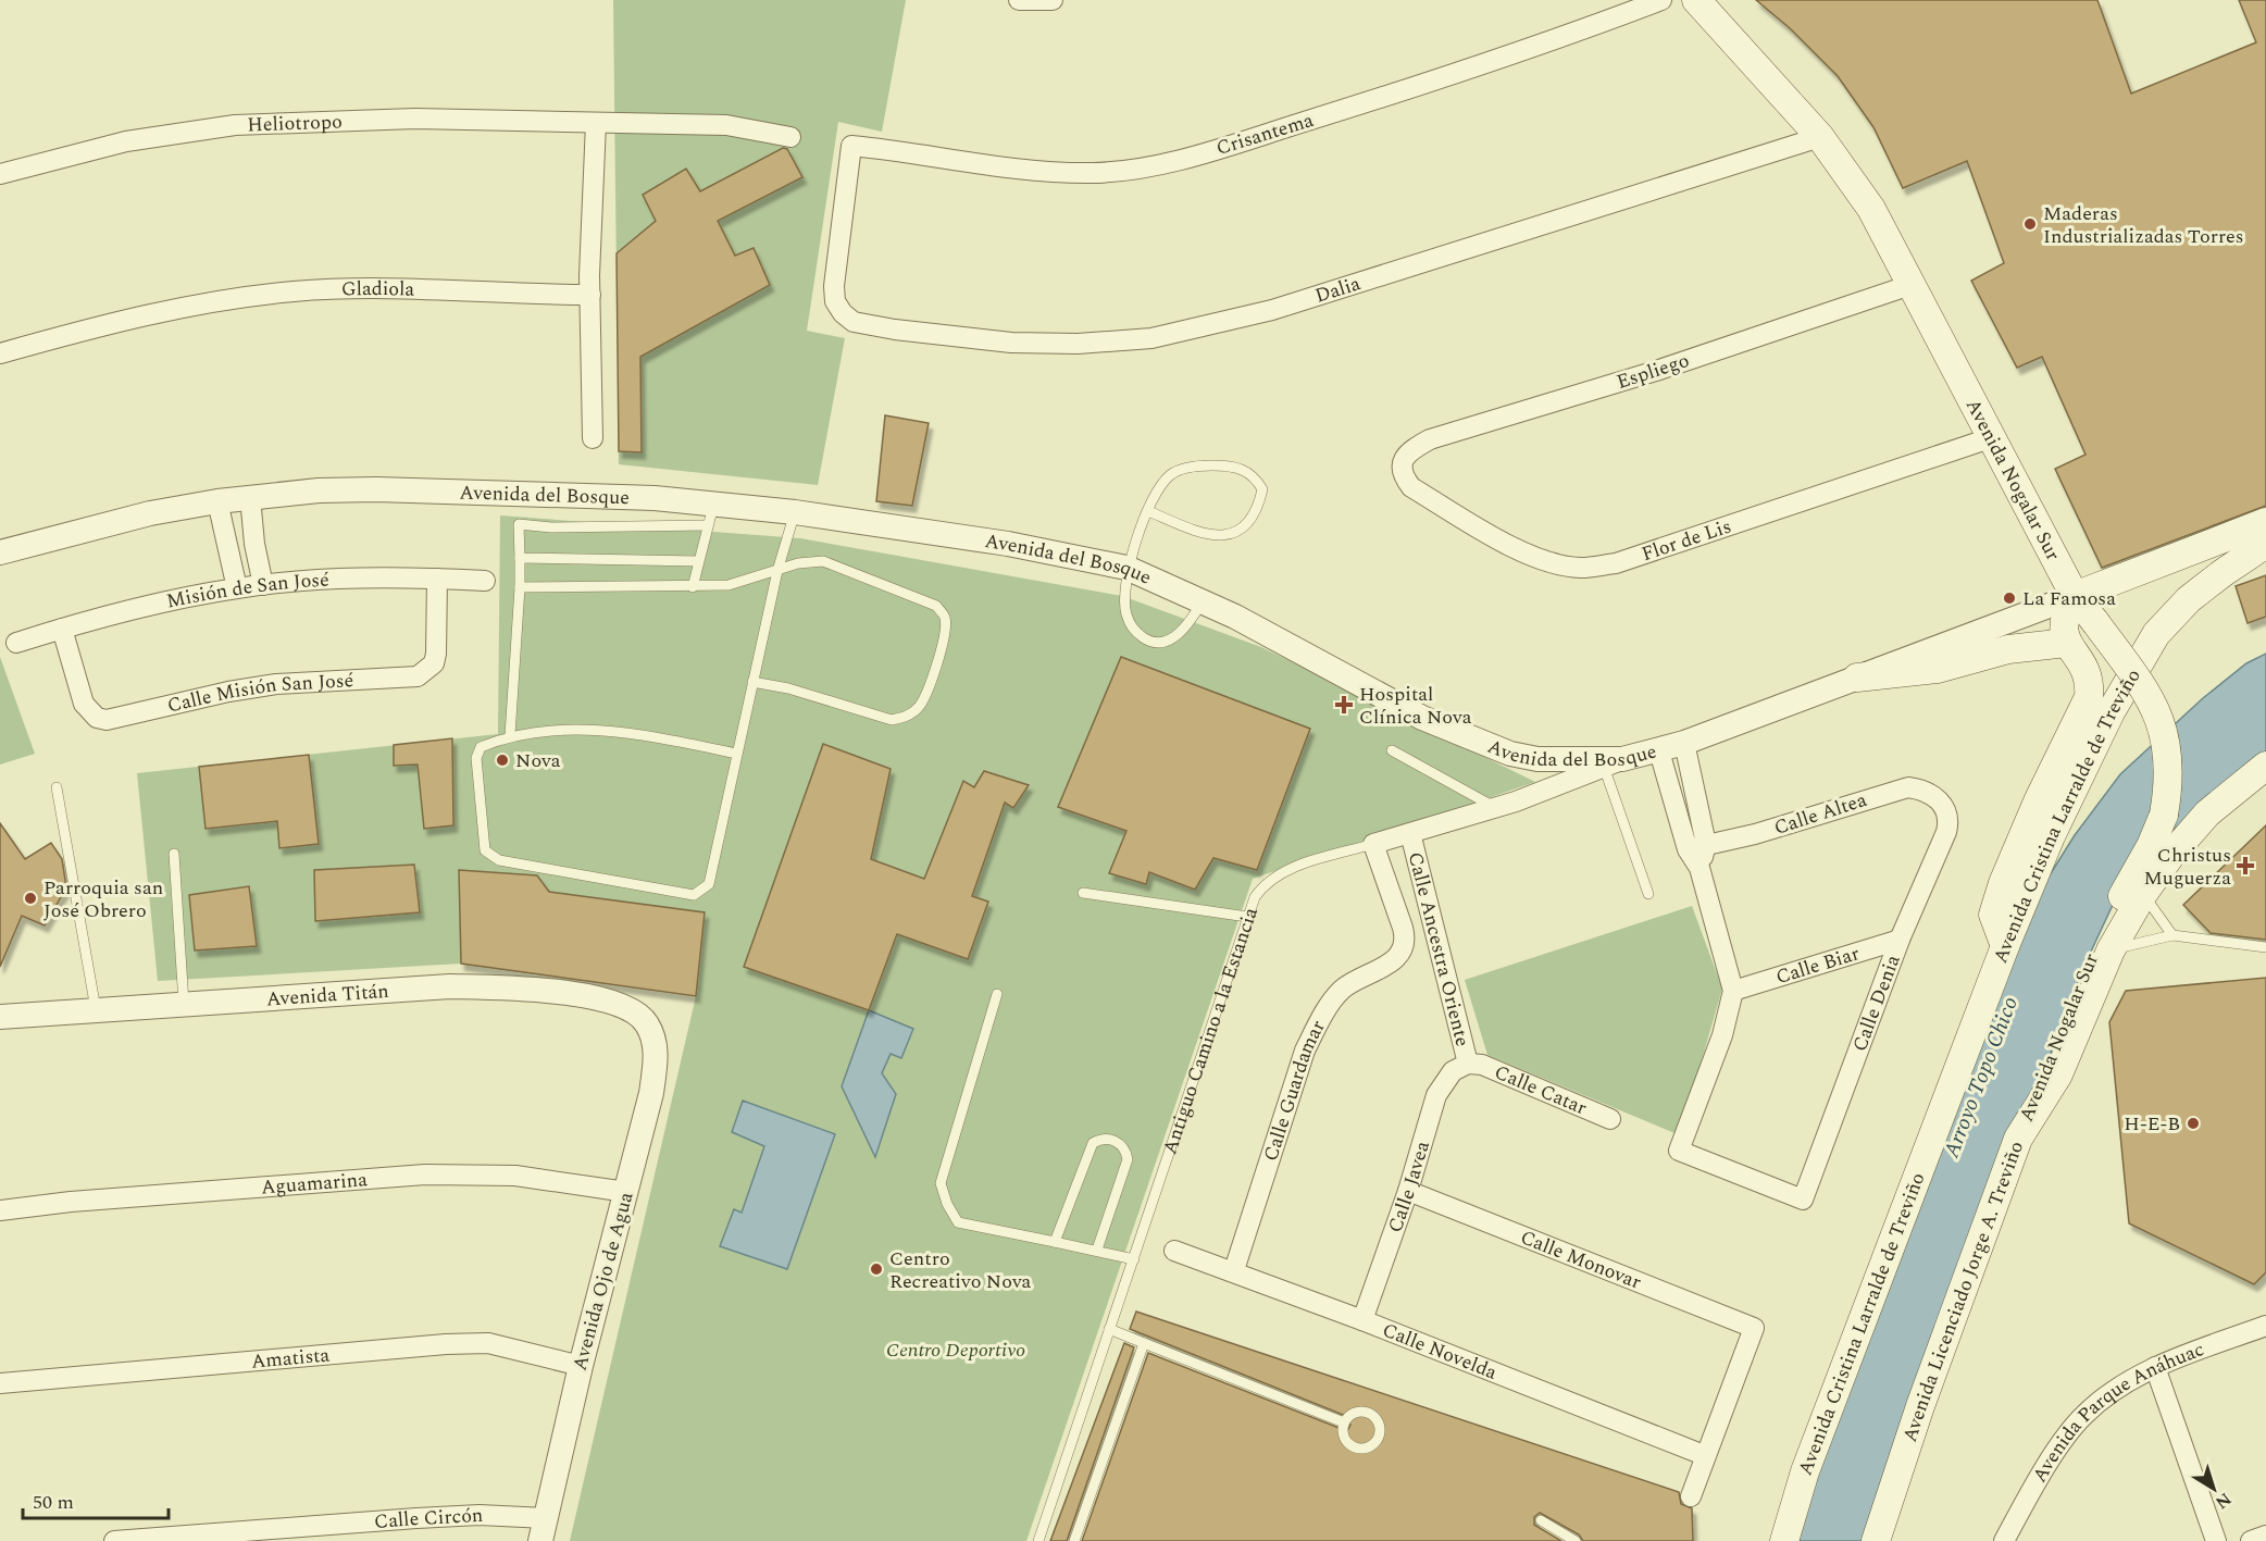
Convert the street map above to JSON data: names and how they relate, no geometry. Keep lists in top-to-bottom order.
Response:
{
  "streets": {
    "main road": ["Avenida Nogalar Sur", "Avenida Cristina Larralde de Treviño", "Avenida Licenciado Jorge A. Treviño"],
    "street": [
      "Heliotropo",
      "Crisantema",
      "Dalia",
      "Gladiola",
      "Espliego",
      "Avenida del Bosque",
      "Flor de Lis",
      "Misión de San José",
      "Calle Misión San José",
      "Calle Altea",
      "Calle Ancestra Oriente",
      "Calle Biar",
      "Avenida Titán",
      "Calle Denia",
      "Antiguo Camino a la Estancia",
      "Calle Catar",
      "Calle Guardamar",
      "Aguamarina",
      "Calle Javea",
      "Calle Monovar",
      "Avenida Ojo de Agua",
      "Calle Novelda",
      "Amatista",
      "Avenida Parque Anáhuac",
      "Calle Circón"
    ]
  },
  "crossings": [
    ["Crisantema", "Dalia"],
    ["Dalia", "Avenida Nogalar Sur"],
    ["Espliego", "Avenida Nogalar Sur"],
    ["Espliego", "Flor de Lis"],
    ["Avenida Nogalar Sur", "Avenida del Bosque"],
    ["Avenida Nogalar Sur", "Flor de Lis"],
    ["Avenida Nogalar Sur", "Avenida Licenciado Jorge A. Treviño"],
    ["Avenida del Bosque", "Antiguo Camino a la Estancia"],
    ["Misión de San José", "Calle Misión San José"],
    ["Calle Altea", "Calle Denia"],
    ["Calle Ancestra Oriente", "Antiguo Camino a la Estancia"],
    ["Calle Ancestra Oriente", "Calle Catar"],
    ["Calle Ancestra Oriente", "Calle Guardamar"],
    ["Calle Ancestra Oriente", "Calle Javea"],
    ["Calle Biar", "Calle Denia"],
    ["Avenida Titán", "Avenida Ojo de Agua"],
    ["Calle Catar", "Calle Javea"],
    ["Calle Guardamar", "Calle Novelda"],
    ["Aguamarina", "Avenida Ojo de Agua"],
    ["Calle Javea", "Calle Monovar"],
    ["Calle Javea", "Calle Novelda"],
    ["Calle Monovar", "Calle Novelda"],
    ["Avenida Ojo de Agua", "Amatista"],
    ["Avenida Ojo de Agua", "Calle Circón"]
  ],
  "water": ["Arroyo Topo Chico"],
  "parks": ["Centro Deportivo"],
  "places": {
    "other": [
      "Maderas Industrializadas Torres",
      "La Famosa",
      "Nova",
      "Parroquia san José Obrero",
      "H-E-B",
      "Centro Recreativo Nova"
    ],
    "health": ["Hospital Clínica Nova", "Christus Muguerza"]
  },
  "scale_bar": "50 m",
  "north": "bottom right"
}
